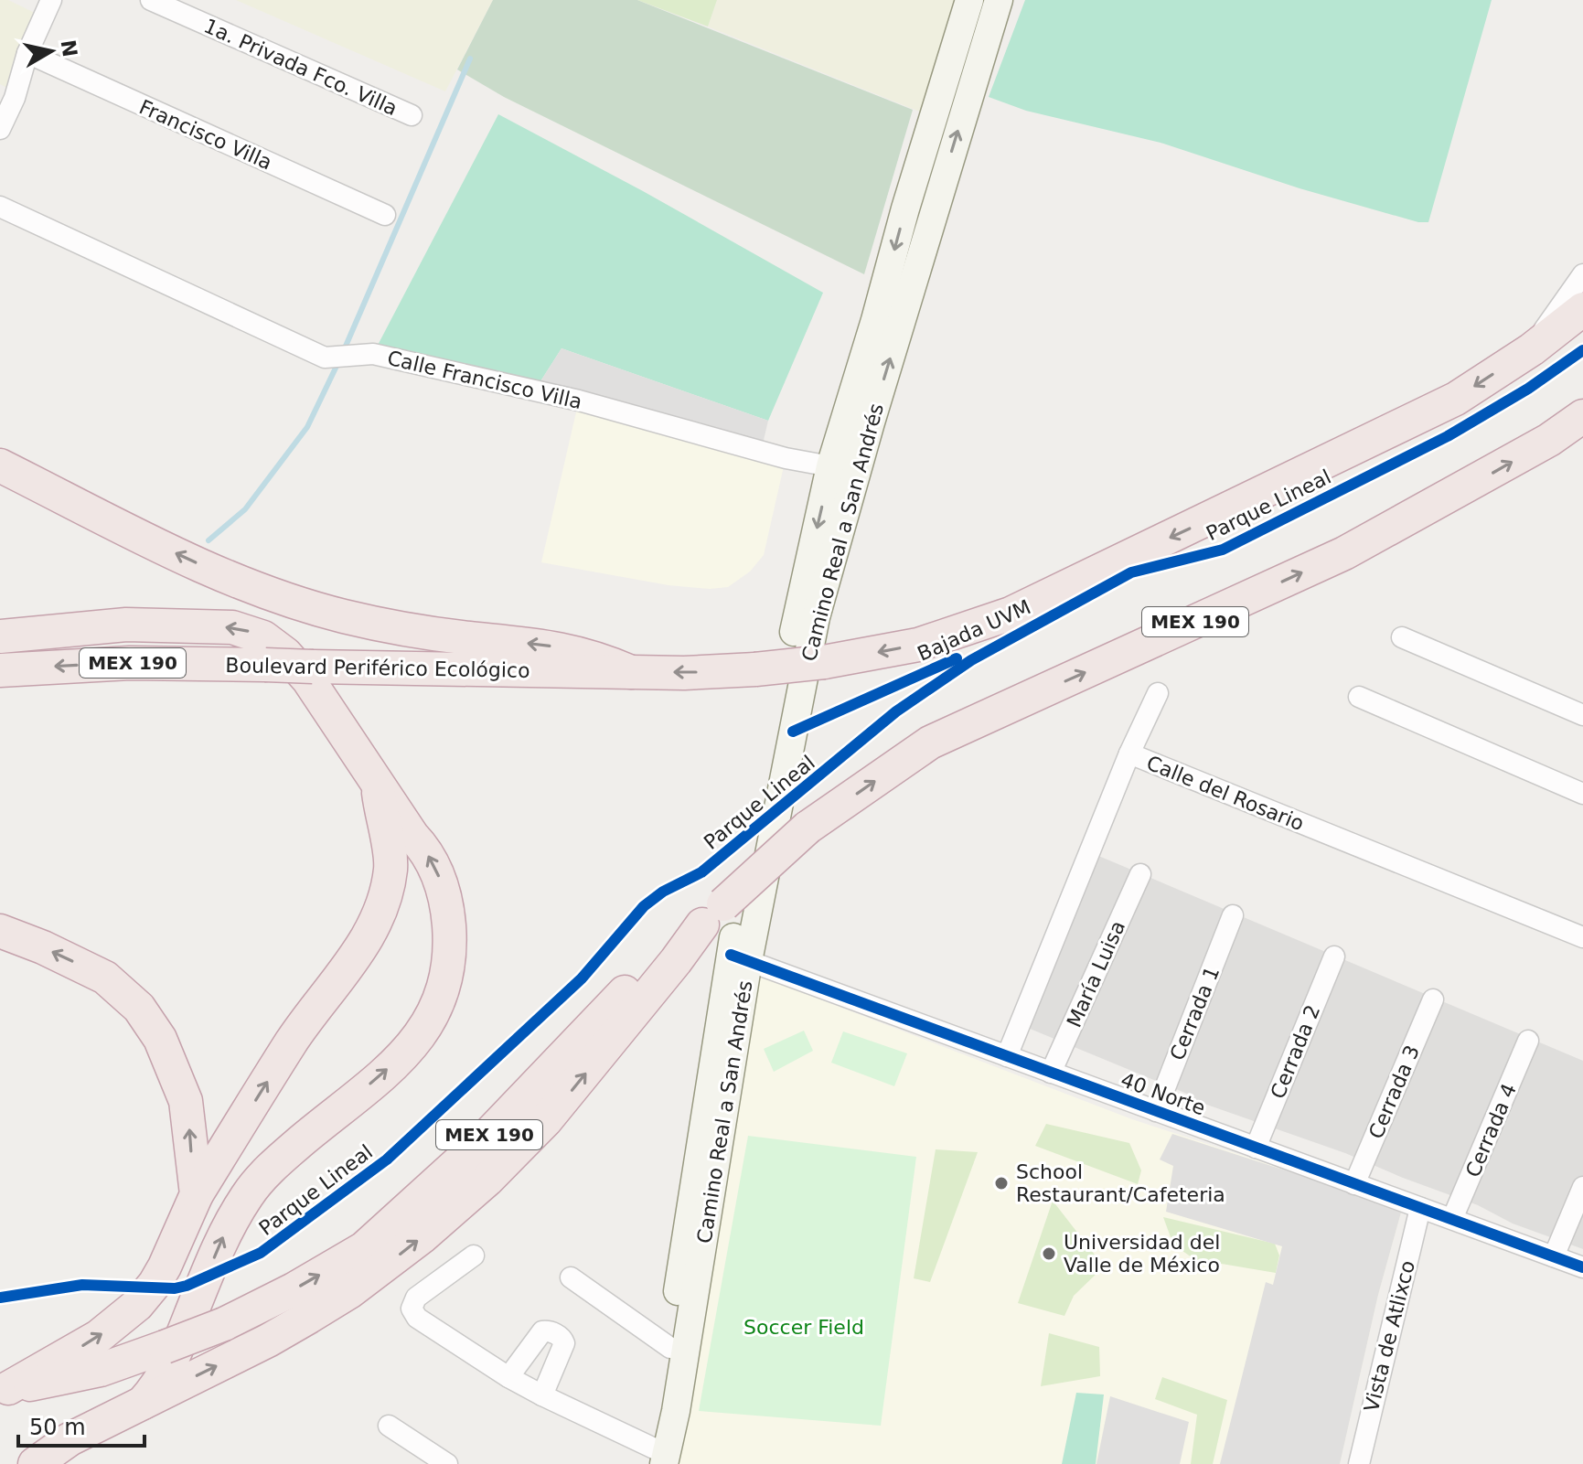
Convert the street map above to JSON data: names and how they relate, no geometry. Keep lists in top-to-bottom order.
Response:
{
  "streets": {
    "highway": ["MEX 190", "Boulevard Periférico Ecológico"],
    "main road": ["Camino Real a San Andrés"],
    "street": [
      "1a. Privada Fco. Villa",
      "Francisco Villa",
      "Calle Francisco Villa",
      "Calle del Rosario",
      "María Luisa",
      "Cerrada 1",
      "Cerrada 2",
      "Cerrada 3",
      "40 Norte",
      "Cerrada 4",
      "Vista de Atlixco"
    ],
    "cycle path": ["Parque Lineal", "Bajada UVM"]
  },
  "crossings": [
    ["Calle Francisco Villa", "Camino Real a San Andrés"],
    ["Camino Real a San Andrés", "40 Norte"],
    ["Calle del Rosario", "40 Norte"],
    ["María Luisa", "40 Norte"],
    ["Cerrada 1", "40 Norte"],
    ["Cerrada 2", "40 Norte"],
    ["Cerrada 3", "40 Norte"],
    ["40 Norte", "Cerrada 4"],
    ["40 Norte", "Vista de Atlixco"]
  ],
  "parks": ["Soccer Field"],
  "places": ["School Restaurant/Cafeteria", "Universidad del Valle de México"],
  "scale_bar": "50 m",
  "north": "right"
}
